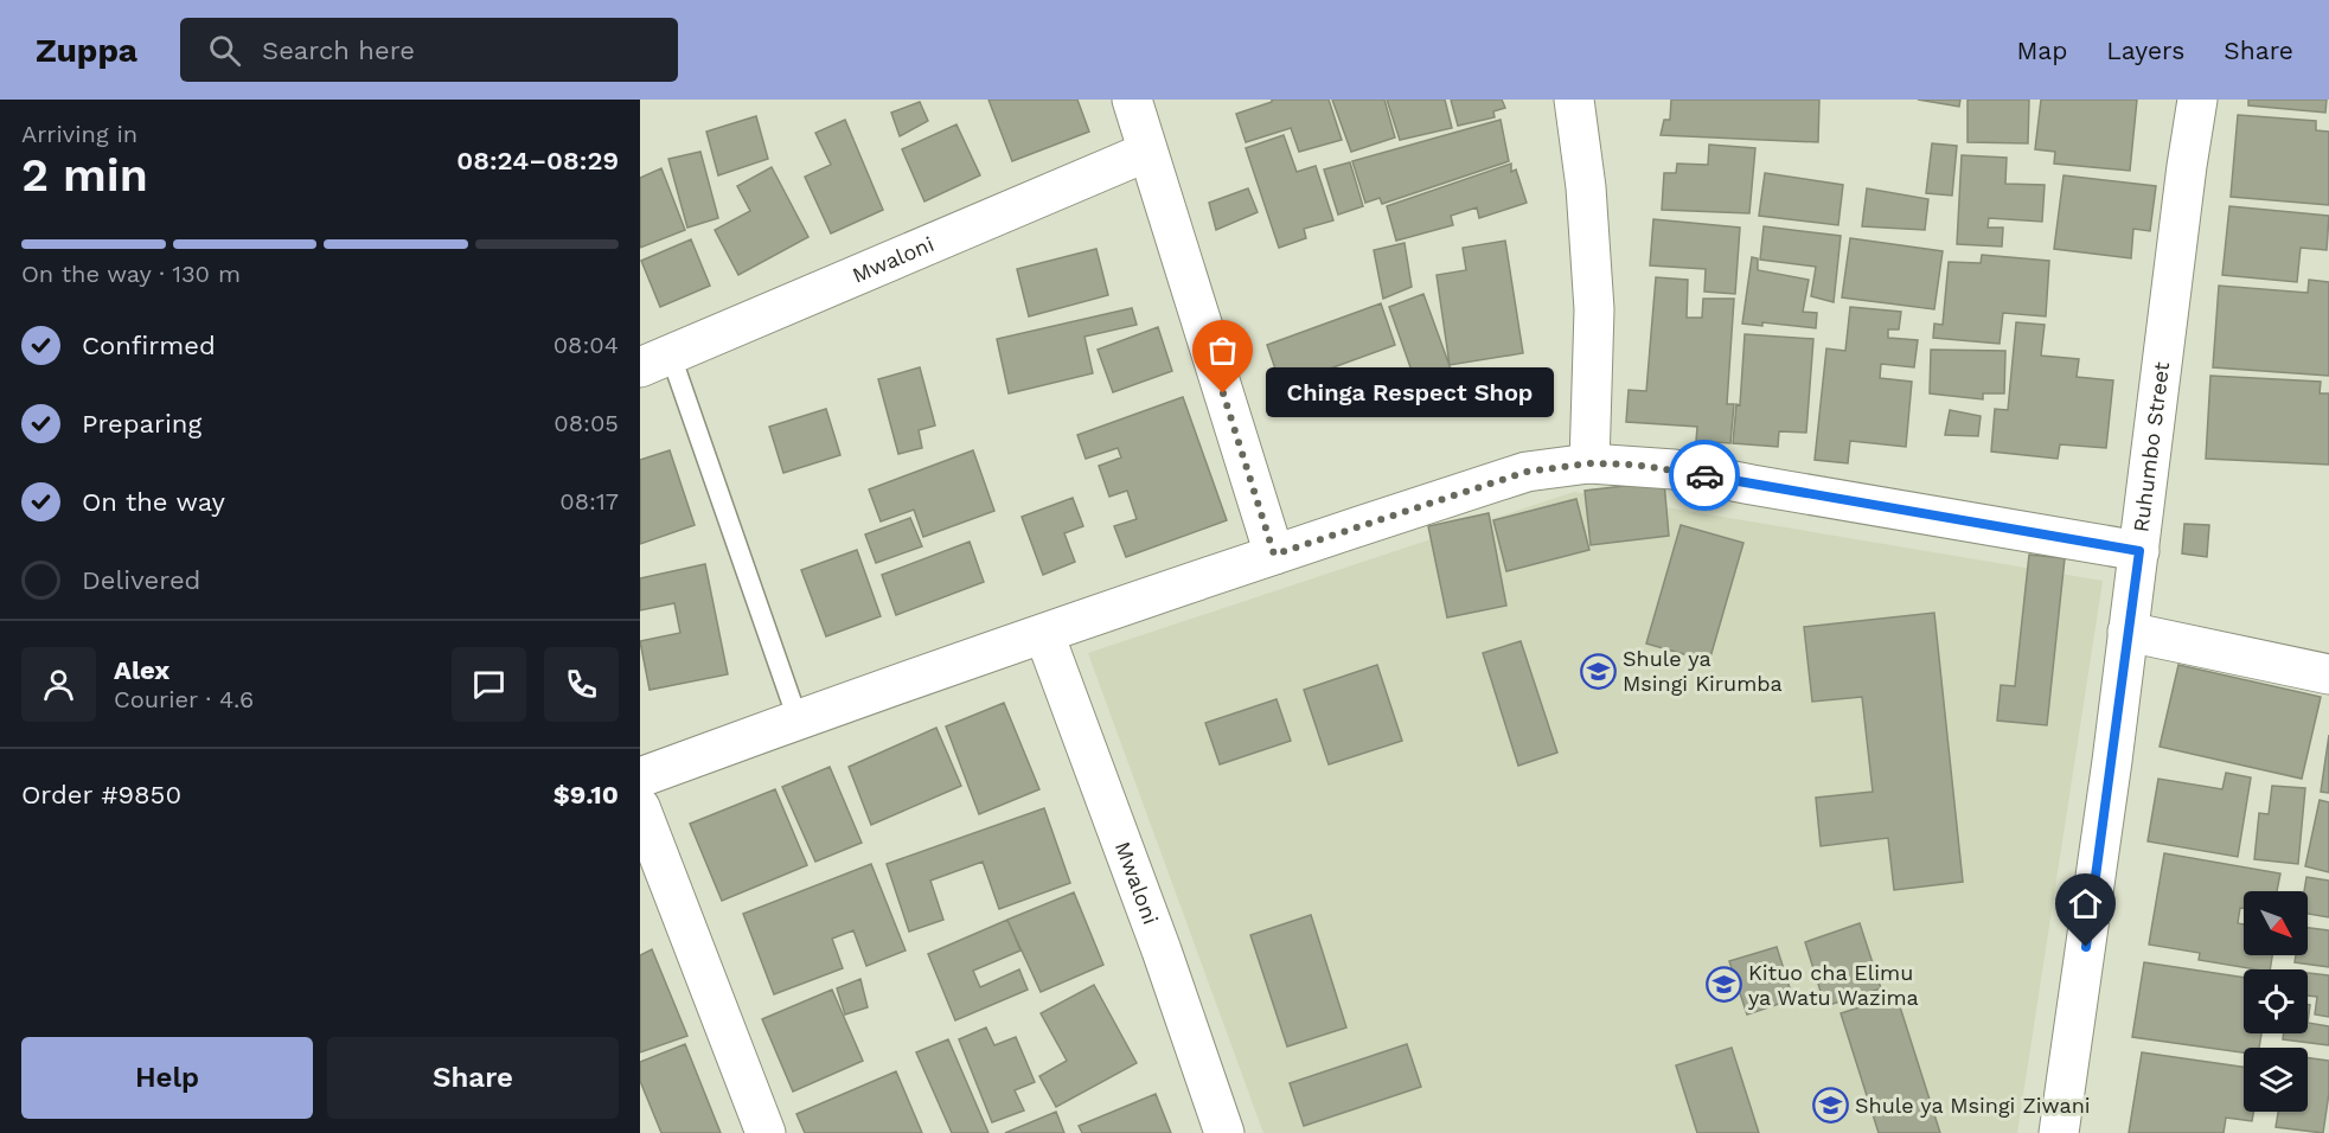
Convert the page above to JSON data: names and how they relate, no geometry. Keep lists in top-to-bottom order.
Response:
{
  "streets": {
    "street": ["Mwaloni", "Ruhumbo Street"]
  },
  "places": {
    "other": ["Chinga Respect Shop"],
    "school or university": ["Shule ya Msingi Kirumba", "Kituo cha Elimu ya Watu Wazima", "Shule ya Msingi Ziwani"]
  },
  "north": "bottom right",
  "page": {
    "header": "Zuppa",
    "search": "Search here",
    "nav": ["Map", "Layers", "Share"],
    "heading": ["2 min", "Arriving in", "08:24–08:29"],
    "panel": [
      "Alex",
      "Courier · 4.6",
      "Order #9850",
      "$9.10"
    ],
    "bar": "On the way · 130 m",
    "list": [
      ["Confirmed", "08:04"],
      ["Preparing", "08:05"],
      ["On the way", "08:17"],
      "Delivered"
    ],
    "bubble": "Chinga Respect Shop",
    "buttons": ["Help", "Share"]
  }
}
